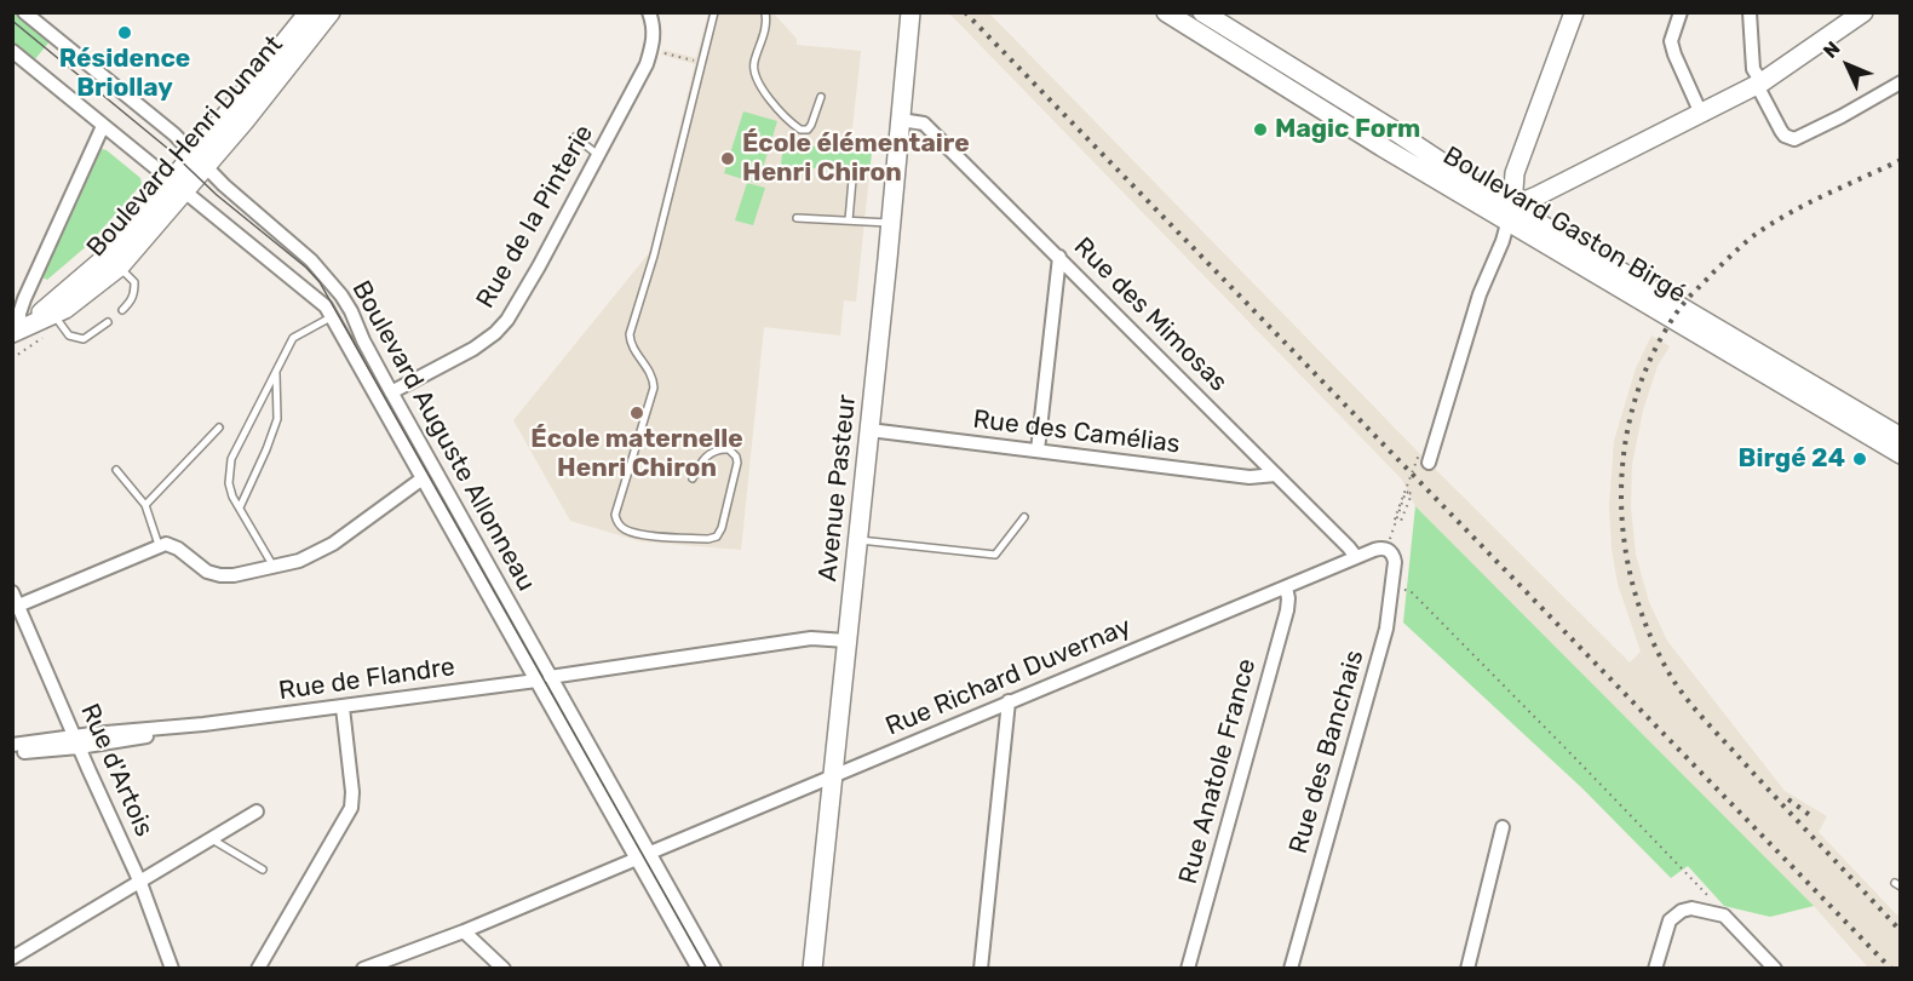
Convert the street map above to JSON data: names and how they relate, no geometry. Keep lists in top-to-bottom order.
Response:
{
  "streets": {
    "main road": ["Boulevard Henri Dunant", "Boulevard Gaston Birgé", "Avenue Pasteur"],
    "street": [
      "Rue de la Pinterie",
      "Rue des Mimosas",
      "Rue des Camélias",
      "Boulevard Auguste Allonneau",
      "Rue Richard Duvernay",
      "Rue de Flandre",
      "Rue des Banchais",
      "Rue d'Artois",
      "Rue Anatole France"
    ]
  },
  "crossings": [
    ["Boulevard Henri Dunant", "Boulevard Auguste Allonneau"],
    ["Rue de la Pinterie", "Boulevard Auguste Allonneau"],
    ["Rue des Mimosas", "Rue des Camélias"],
    ["Rue des Mimosas", "Avenue Pasteur"],
    ["Rue des Mimosas", "Rue Richard Duvernay"],
    ["Rue des Camélias", "Avenue Pasteur"],
    ["Boulevard Auguste Allonneau", "Rue Richard Duvernay"],
    ["Boulevard Auguste Allonneau", "Rue de Flandre"],
    ["Avenue Pasteur", "Rue Richard Duvernay"],
    ["Avenue Pasteur", "Rue de Flandre"],
    ["Rue Richard Duvernay", "Rue des Banchais"],
    ["Rue Richard Duvernay", "Rue Anatole France"],
    ["Rue de Flandre", "Rue d'Artois"]
  ],
  "places": [
    "Résidence Briollay",
    "Magic Form",
    "École élémentaire Henri Chiron",
    "École maternelle Henri Chiron",
    "Birgé 24"
  ],
  "north": "top left"
}
